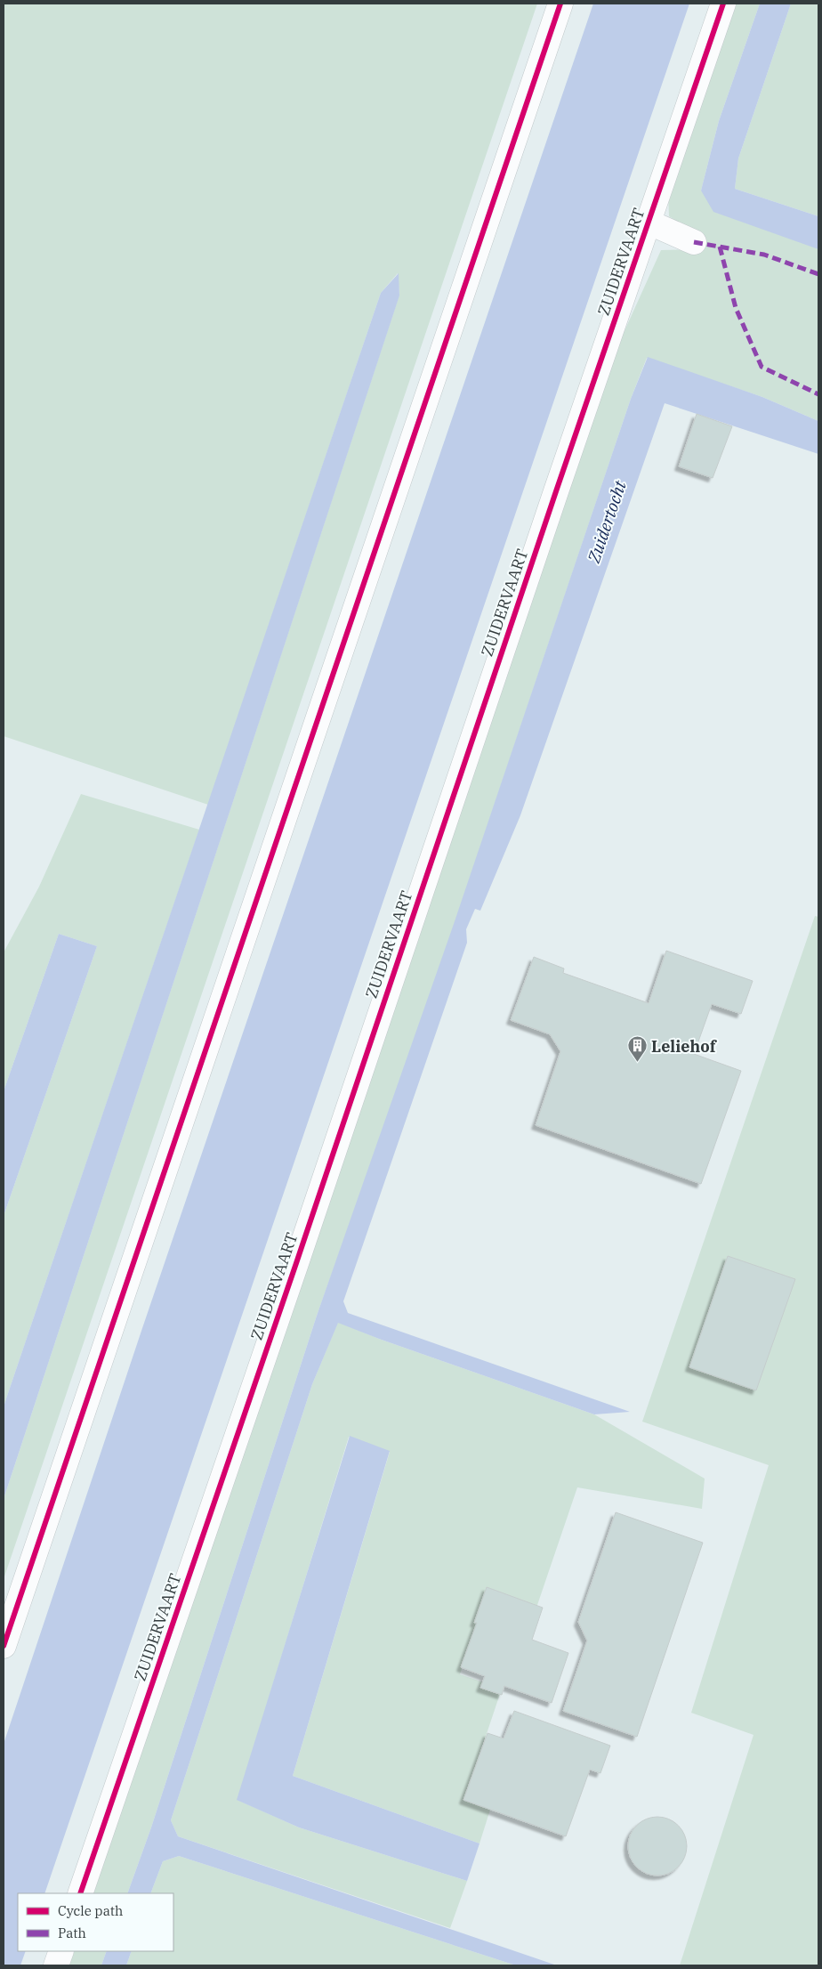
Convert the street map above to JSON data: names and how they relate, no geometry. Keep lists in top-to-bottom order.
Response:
{
  "streets": {
    "street": ["ZUIDERVAART"]
  },
  "water": ["Zuidertocht"],
  "places": {
    "building": ["Leliehof"]
  },
  "legend": ["Cycle path", "Path"]
}
